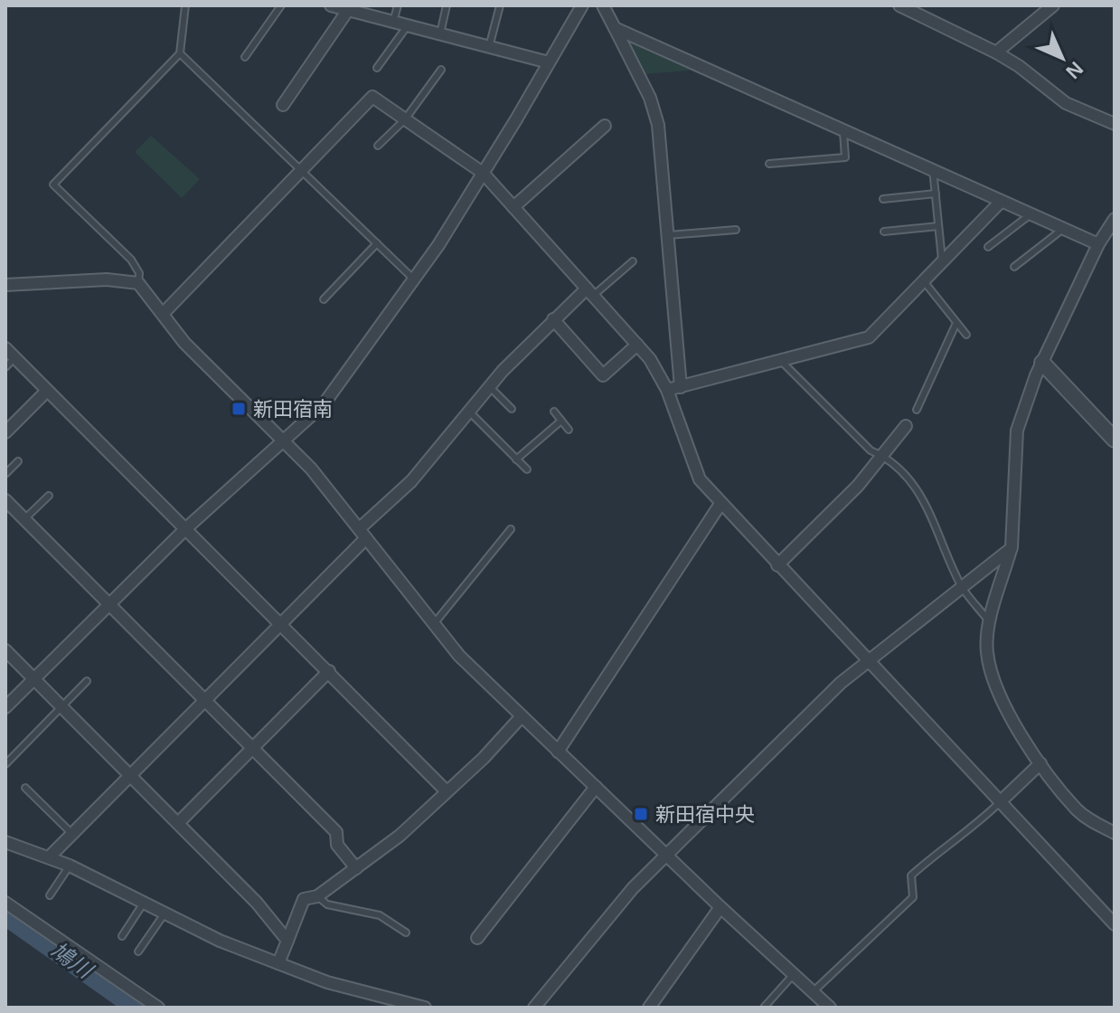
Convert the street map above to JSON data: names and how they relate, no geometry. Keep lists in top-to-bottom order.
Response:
{
  "water": ["鳩川"],
  "places": {
    "transit": ["新田宿南", "新田宿中央"]
  },
  "north": "bottom right"
}
